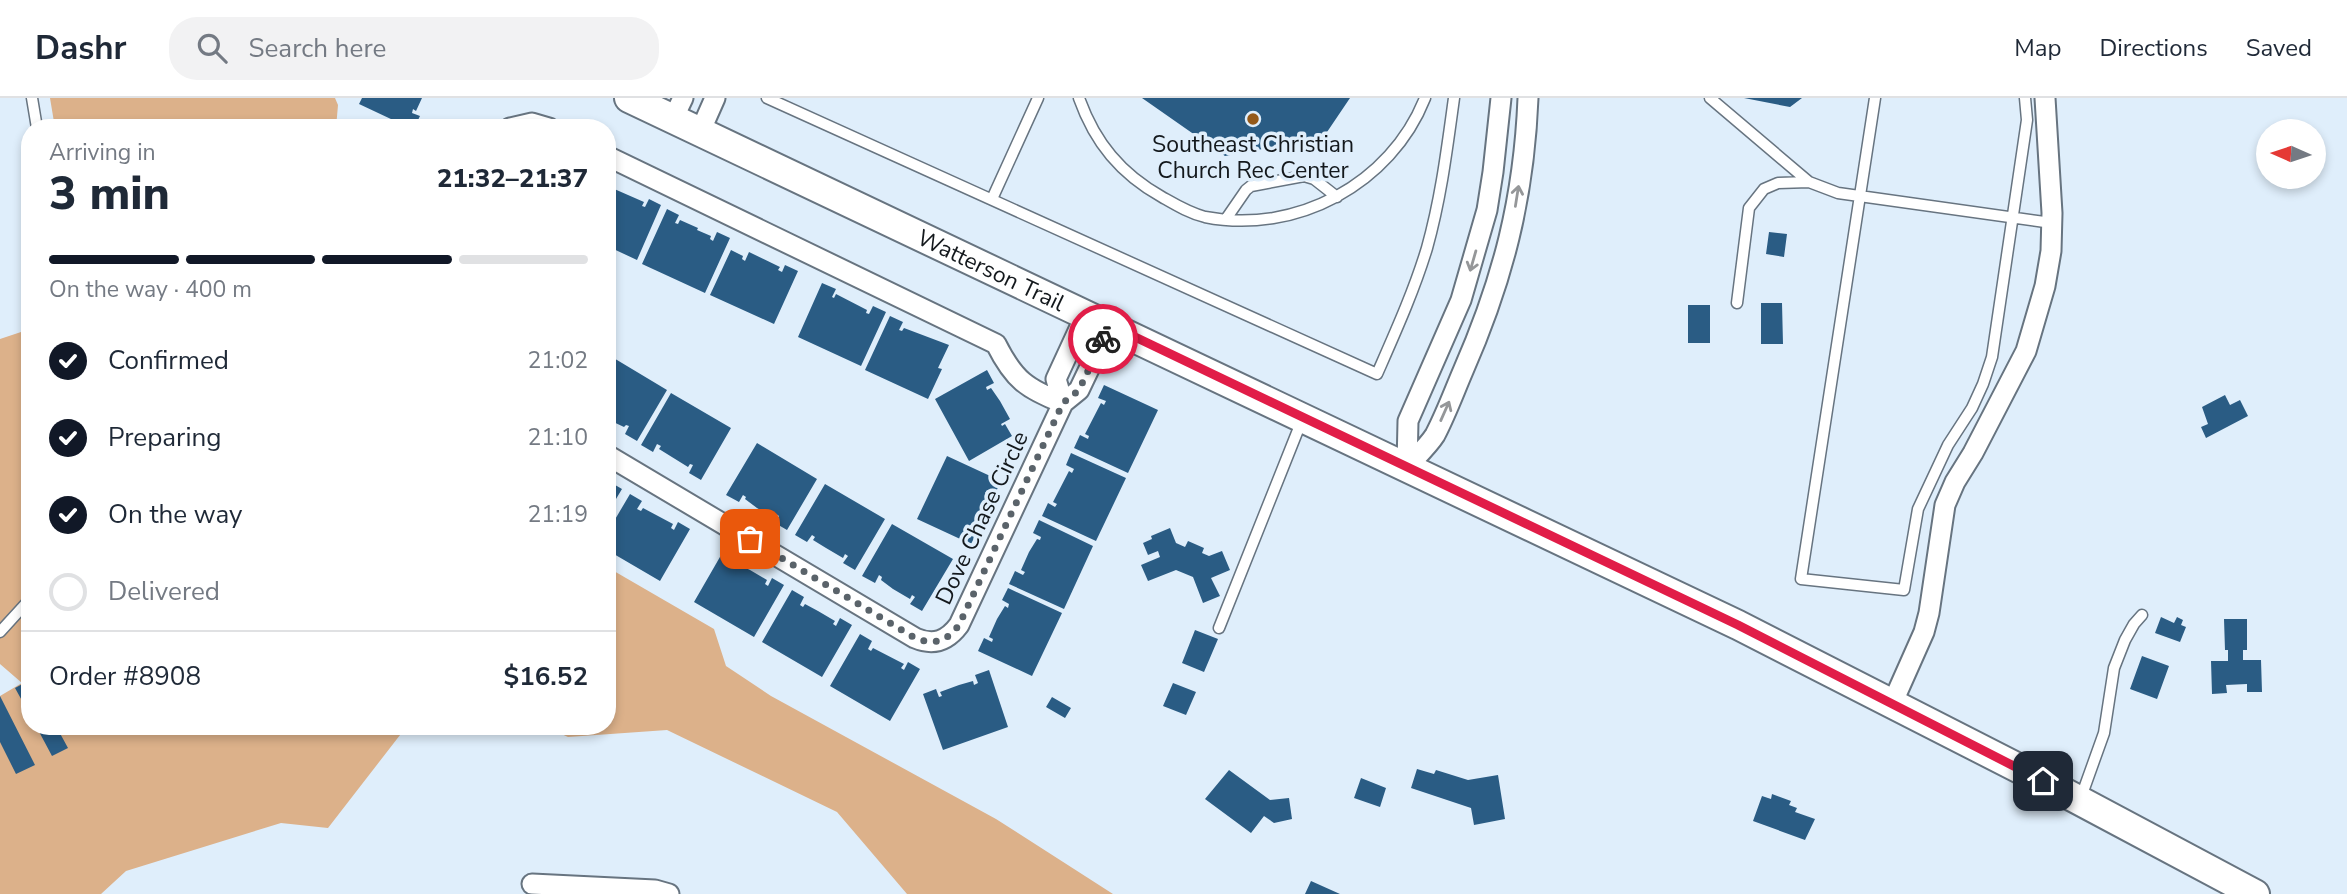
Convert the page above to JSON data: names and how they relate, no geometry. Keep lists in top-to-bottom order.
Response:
{
  "streets": {
    "main road": ["Watterson Trail"],
    "street": ["Dove Chase Circle"]
  },
  "crossings": [
    ["Watterson Trail", "Dove Chase Circle"]
  ],
  "places": ["Southeast Christian Church Rec Center"],
  "north": "left",
  "page": {
    "header": "Dashr",
    "search": "Search here",
    "nav": ["Map", "Directions", "Saved"],
    "heading": ["3 min", "Arriving in", "21:32–21:37"],
    "panel": ["Order #8908", "$16.52"],
    "bar": "On the way · 400 m",
    "list": [
      ["Confirmed", "21:02"],
      ["Preparing", "21:10"],
      ["On the way", "21:19"],
      "Delivered"
    ]
  }
}
